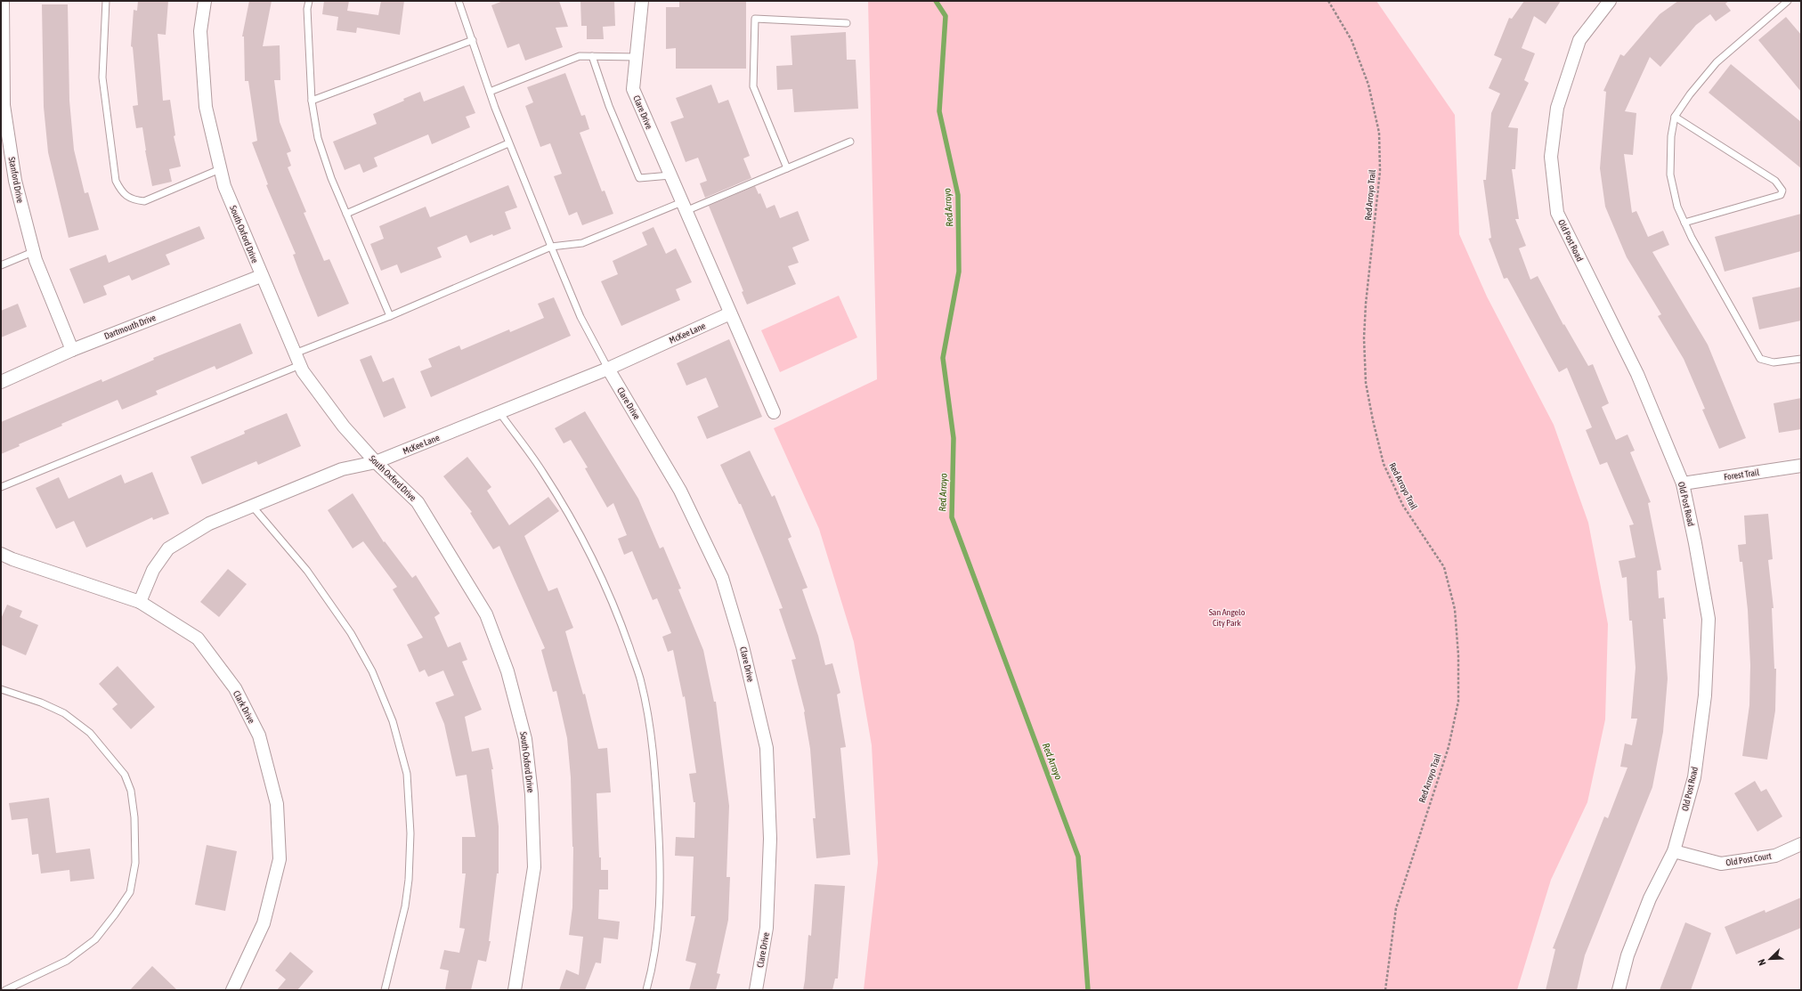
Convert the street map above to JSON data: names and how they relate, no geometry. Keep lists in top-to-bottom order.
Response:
{
  "streets": {
    "street": [
      "Clare Drive",
      "Stanford Drive",
      "South Oxford Drive",
      "Old Post Road",
      "Dartmouth Drive",
      "McKee Lane",
      "Forest Trail",
      "Clark Drive",
      "Old Post Court"
    ],
    "path": ["Red Arroyo Trail"]
  },
  "crossings": [
    ["Clare Drive", "McKee Lane"],
    ["Stanford Drive", "Dartmouth Drive"],
    ["South Oxford Drive", "Dartmouth Drive"],
    ["South Oxford Drive", "McKee Lane"],
    ["Old Post Road", "Forest Trail"],
    ["Old Post Road", "Old Post Court"],
    ["McKee Lane", "Clark Drive"]
  ],
  "water": ["Red Arroyo"],
  "parks": ["San Angelo City Park"],
  "north": "bottom left"
}
